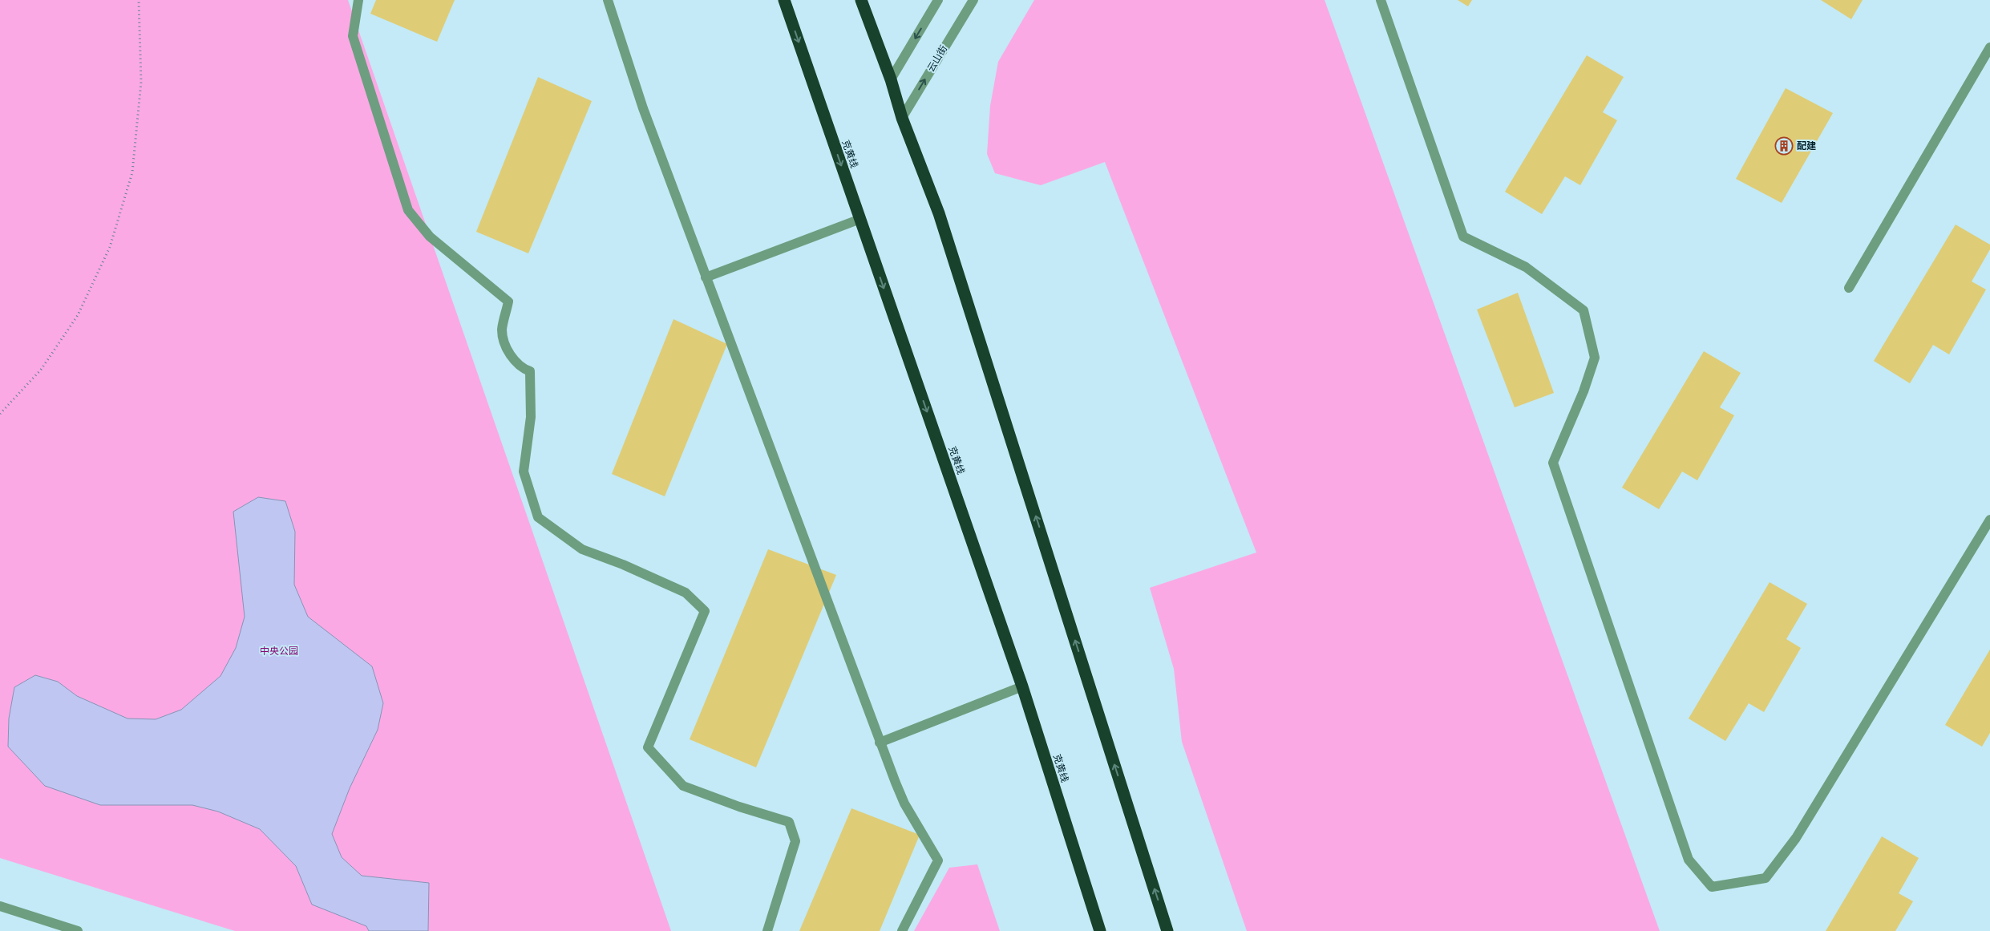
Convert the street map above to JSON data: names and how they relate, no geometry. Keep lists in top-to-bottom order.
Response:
{
  "streets": {
    "highway": ["克黄线"],
    "street": ["云山街"]
  },
  "parks": ["中央公园"],
  "places": {
    "building": ["配建"]
  }
}
